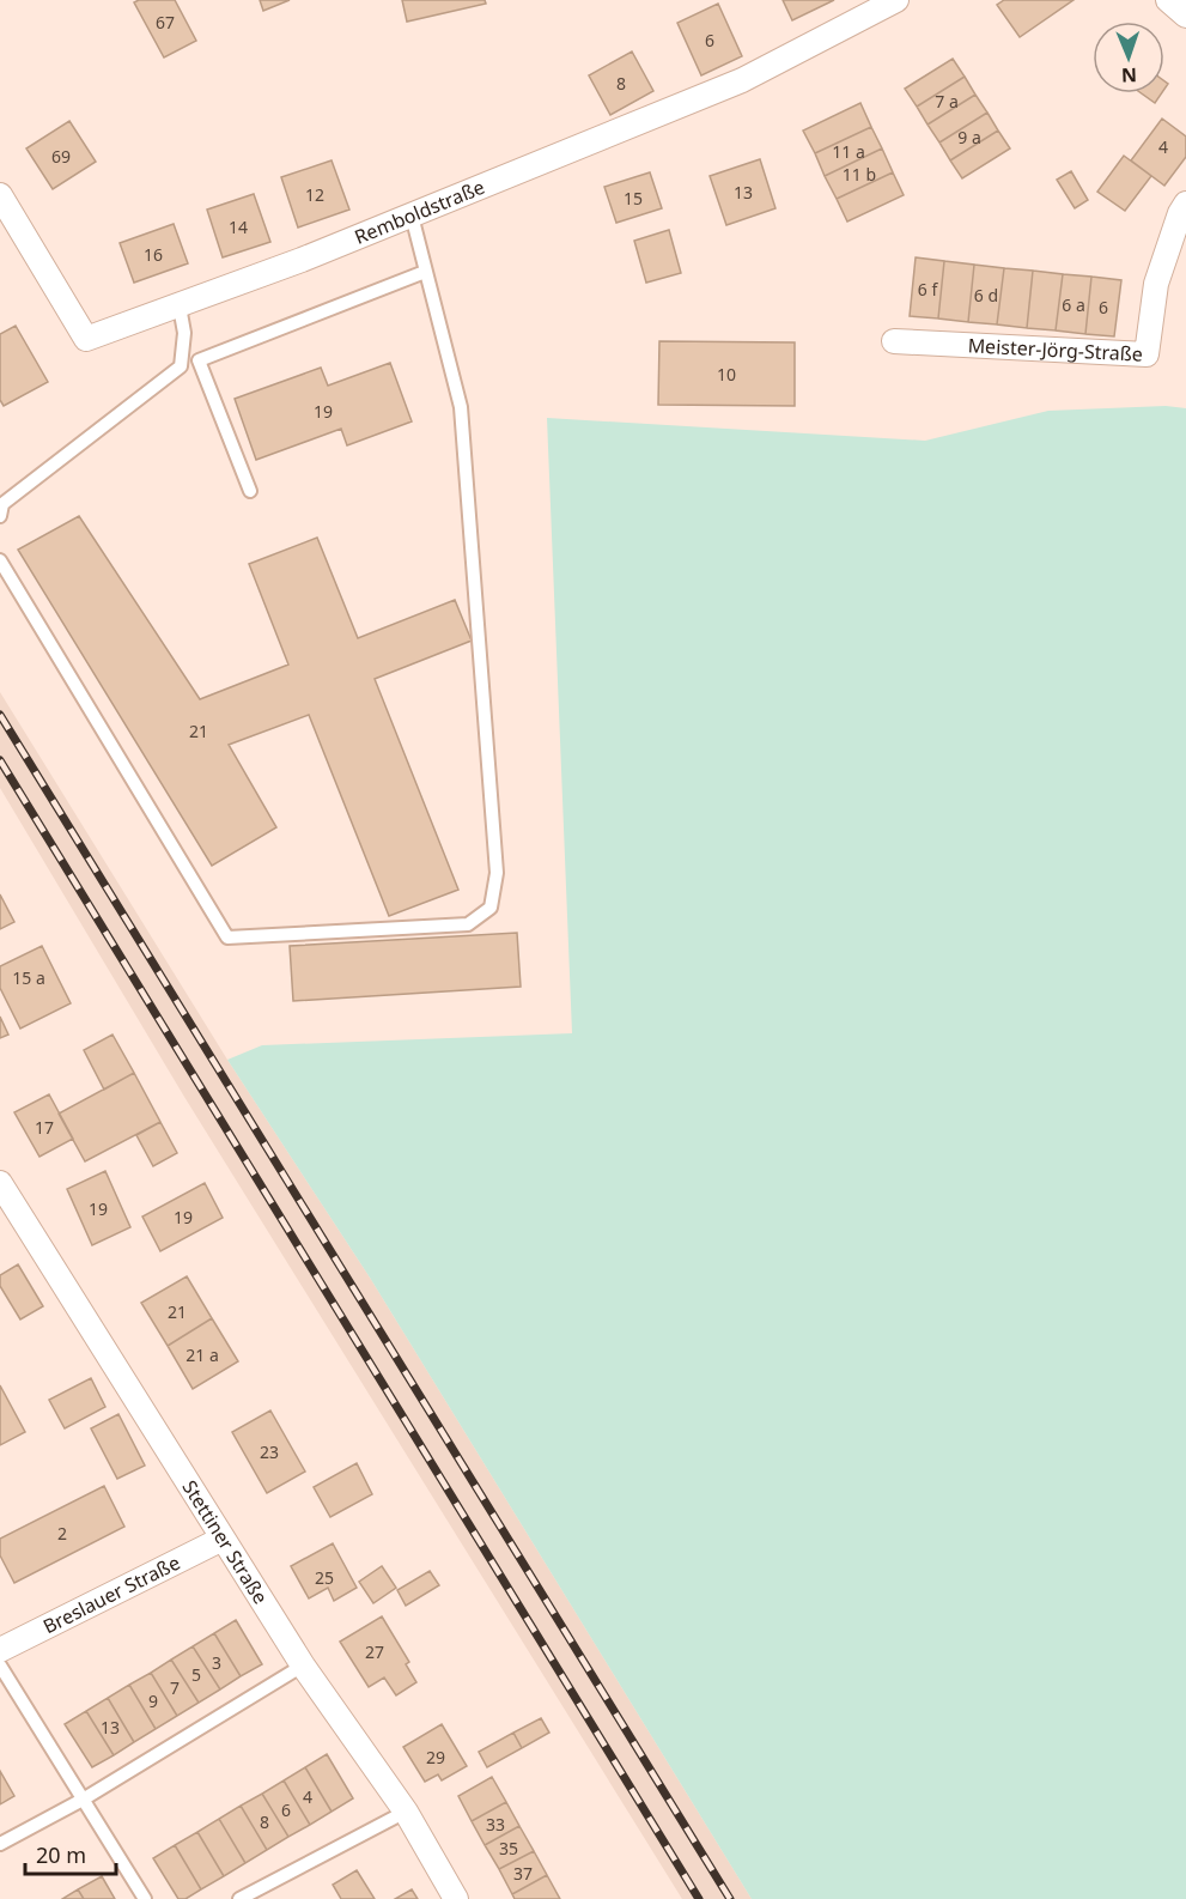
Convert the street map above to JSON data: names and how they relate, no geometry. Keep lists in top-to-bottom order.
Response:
{
  "streets": {
    "street": [
      "Remboldstraße",
      "Meister-Jörg-Straße",
      "Stettiner Straße",
      "Breslauer Straße"
    ]
  },
  "crossings": [
    ["Stettiner Straße", "Breslauer Straße"]
  ],
  "house_numbers": [
    "67",
    "6",
    "8",
    "7 a",
    "9 a",
    "4",
    "11 a",
    "69",
    "11 b",
    "13",
    "12",
    "15",
    "14",
    "16",
    "6 f",
    "6 d",
    "6 a",
    "6",
    "10",
    "19",
    "21",
    "15 a",
    "17",
    "19",
    "19",
    "21",
    "21 a",
    "23",
    "2",
    "25",
    "27",
    "3",
    "5",
    "7",
    "9",
    "13",
    "29",
    "4",
    "6",
    "8",
    "33",
    "35",
    "37"
  ],
  "scale_bar": "20 m",
  "north": "bottom"
}
